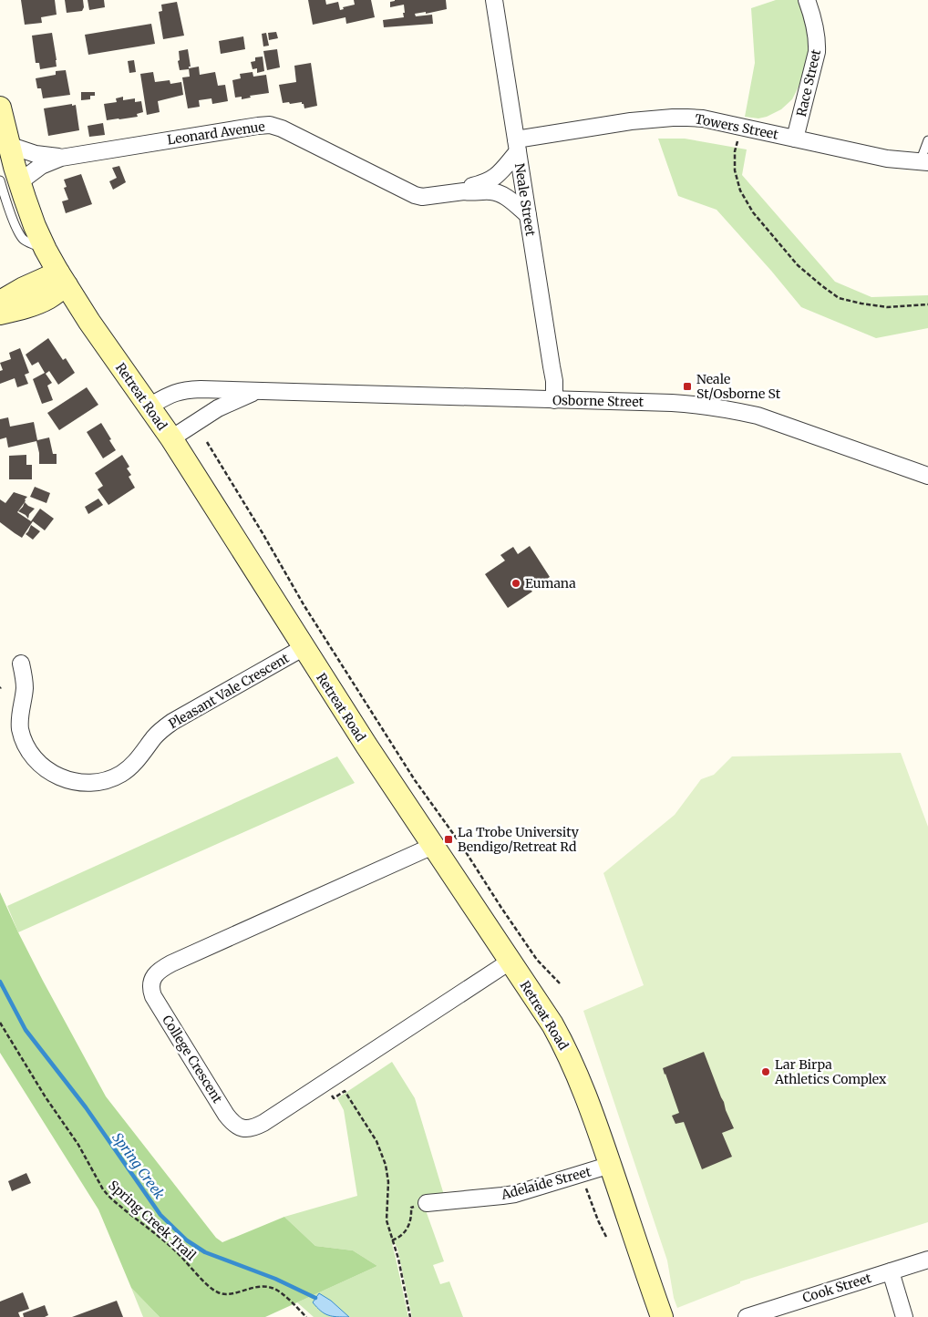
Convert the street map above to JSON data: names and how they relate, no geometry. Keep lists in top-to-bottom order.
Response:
{
  "streets": {
    "street": [
      "Race Street",
      "Towers Street",
      "Leonard Avenue",
      "Neale Street",
      "Retreat Road",
      "Osborne Street",
      "Pleasant Vale Crescent",
      "College Crescent",
      "Adelaide Street",
      "Cook Street"
    ],
    "path": ["Spring Creek Trail"]
  },
  "crossings": [
    ["Race Street", "Towers Street"],
    ["Towers Street", "Leonard Avenue"],
    ["Towers Street", "Neale Street"],
    ["Leonard Avenue", "Neale Street"],
    ["Leonard Avenue", "Retreat Road"],
    ["Neale Street", "Osborne Street"],
    ["Retreat Road", "Osborne Street"],
    ["Retreat Road", "Pleasant Vale Crescent"],
    ["Retreat Road", "College Crescent"],
    ["Retreat Road", "Adelaide Street"]
  ],
  "water": ["Spring Creek"],
  "places": {
    "transit": ["Neale St/Osborne St", "La Trobe University Bendigo/Retreat Rd"],
    "other": ["Eumana", "Lar Birpa Athletics Complex"]
  }
}
